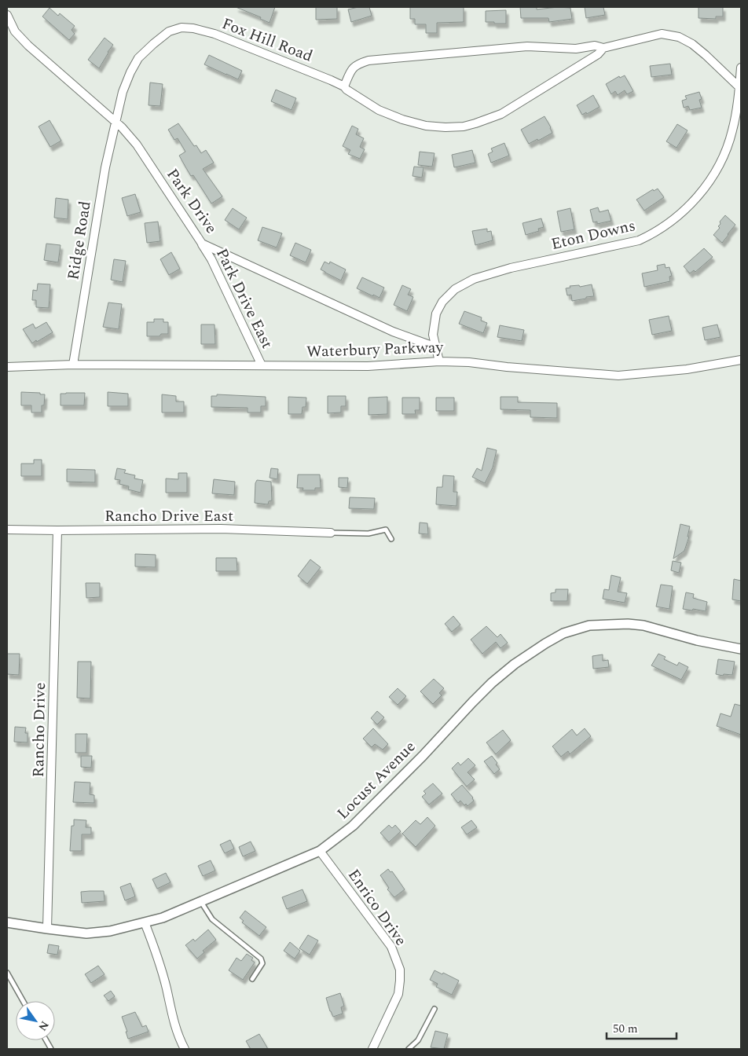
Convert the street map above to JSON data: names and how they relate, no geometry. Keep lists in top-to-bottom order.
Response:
{
  "streets": {
    "street": [
      "Fox Hill Road",
      "Park Drive",
      "Eton Downs",
      "Ridge Road",
      "Park Drive East",
      "Waterbury Parkway",
      "Rancho Drive East",
      "Rancho Drive",
      "Locust Avenue",
      "Enrico Drive"
    ]
  },
  "crossings": [
    ["Fox Hill Road", "Park Drive"],
    ["Fox Hill Road", "Eton Downs"],
    ["Fox Hill Road", "Ridge Road"],
    ["Park Drive", "Eton Downs"],
    ["Park Drive", "Ridge Road"],
    ["Park Drive", "Park Drive East"],
    ["Ridge Road", "Waterbury Parkway"],
    ["Park Drive East", "Waterbury Parkway"],
    ["Rancho Drive East", "Rancho Drive"],
    ["Rancho Drive", "Locust Avenue"],
    ["Locust Avenue", "Enrico Drive"]
  ],
  "scale_bar": "50 m",
  "north": "bottom right"
}
